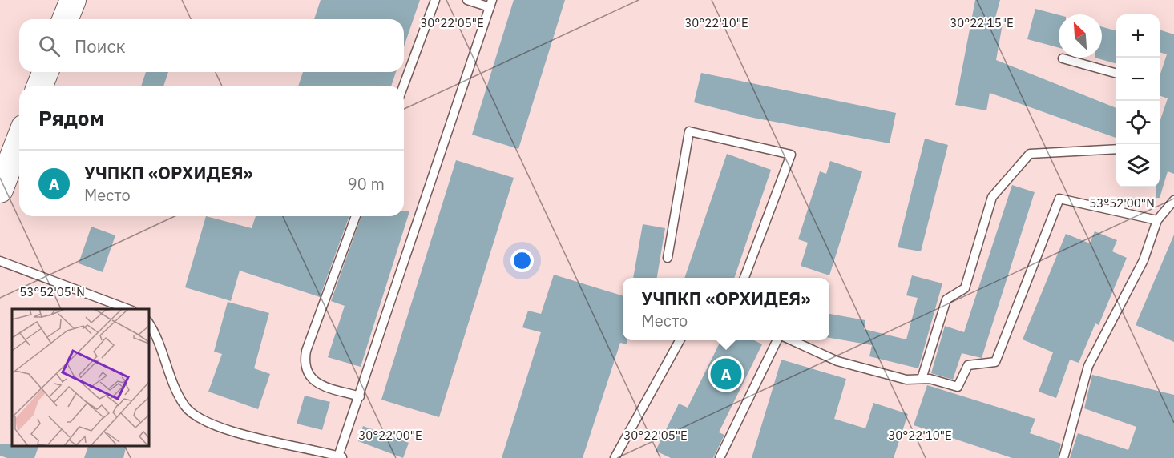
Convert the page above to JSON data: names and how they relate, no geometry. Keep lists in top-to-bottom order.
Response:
{
  "north": "top left",
  "page": {
    "map_buttons": ["+", "−"],
    "search": "Поиск",
    "heading": "Рядом",
    "list": [
      {
        "mark": "A",
        "name": "УЧПКП «ОРХИДЕЯ»",
        "note": "Место",
        "value": "90 m"
      }
    ],
    "popup": ["УЧПКП «ОРХИДЕЯ»", "Место"],
    "pins": "A"
  },
  "coordinates": [
    "30°22'15\"E",
    "30°22'05\"E",
    "30°22'10\"E",
    "53°52'00\"N",
    "53°52'05\"N",
    "30°22'00\"E"
  ]
}
